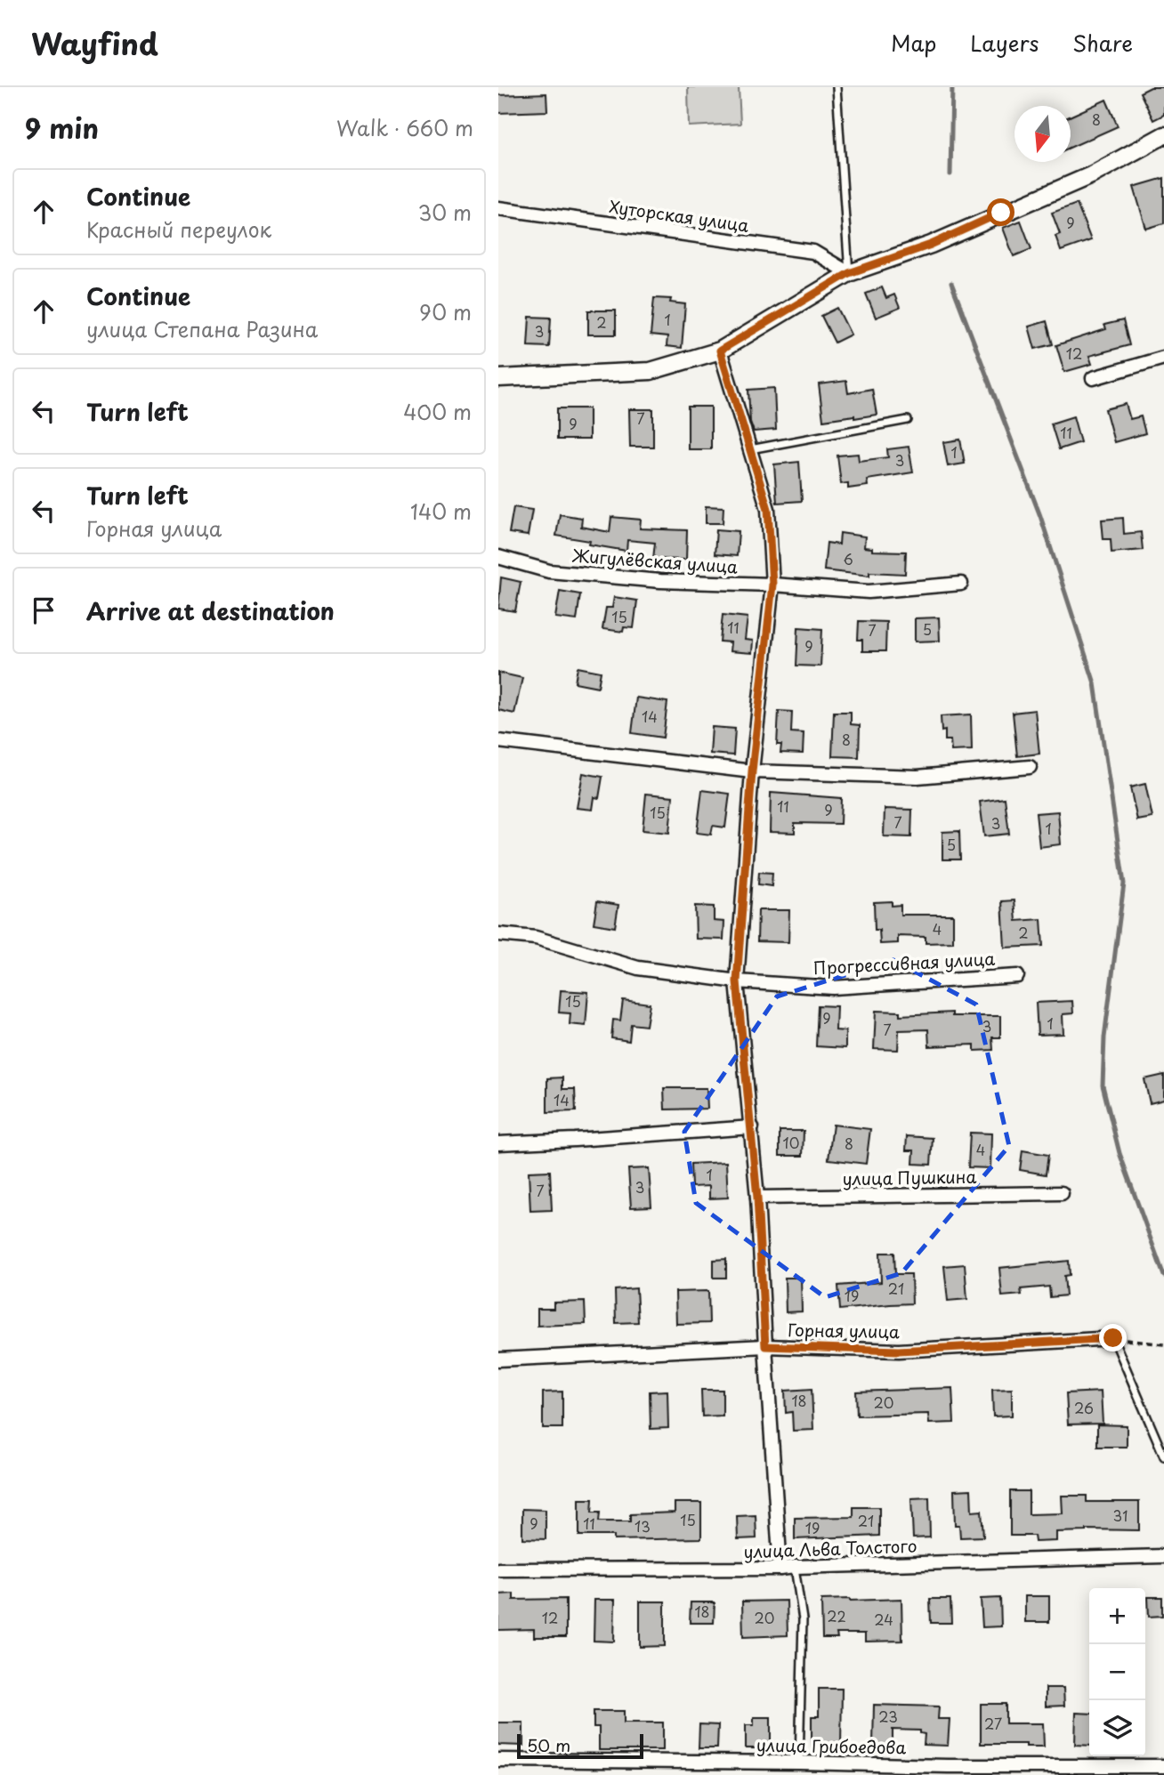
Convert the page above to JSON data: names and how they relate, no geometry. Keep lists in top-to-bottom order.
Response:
{
  "streets": {
    "street": [
      "Хуторская улица",
      "Жигулёвская улица",
      "Прогрессивная улица",
      "улица Пушкина",
      "Горная улица",
      "улица Льва Толстого",
      "улица Грибоедова"
    ]
  },
  "house_numbers": [
    "8",
    "9",
    "1",
    "2",
    "3",
    "12",
    "7",
    "9",
    "11",
    "1",
    "3",
    "6",
    "15",
    "11",
    "5",
    "7",
    "9",
    "14",
    "8",
    "11",
    "9",
    "15",
    "7",
    "3",
    "1",
    "5",
    "4",
    "2",
    "15",
    "9",
    "1",
    "3",
    "7",
    "14",
    "10",
    "8",
    "4",
    "1",
    "3",
    "7",
    "21",
    "19",
    "18",
    "20",
    "26",
    "31",
    "15",
    "21",
    "9",
    "11",
    "13",
    "19",
    "18",
    "22",
    "12",
    "20",
    "24",
    "23",
    "27"
  ],
  "scale_bar": "50 m",
  "north": "bottom",
  "page": {
    "header": "Wayfind",
    "nav": ["Map", "Layers", "Share"],
    "heading": ["9 min", "Walk · 660 m"],
    "list": [
      ["Continue", "Красный переулок", "30 m"],
      ["Continue", "улица Степана Разина", "90 m"],
      ["Turn left", "400 m"],
      ["Turn left", "Горная улица", "140 m"],
      "Arrive at destination"
    ],
    "map_buttons": ["+", "−"],
    "scale": "50 m"
  }
}
